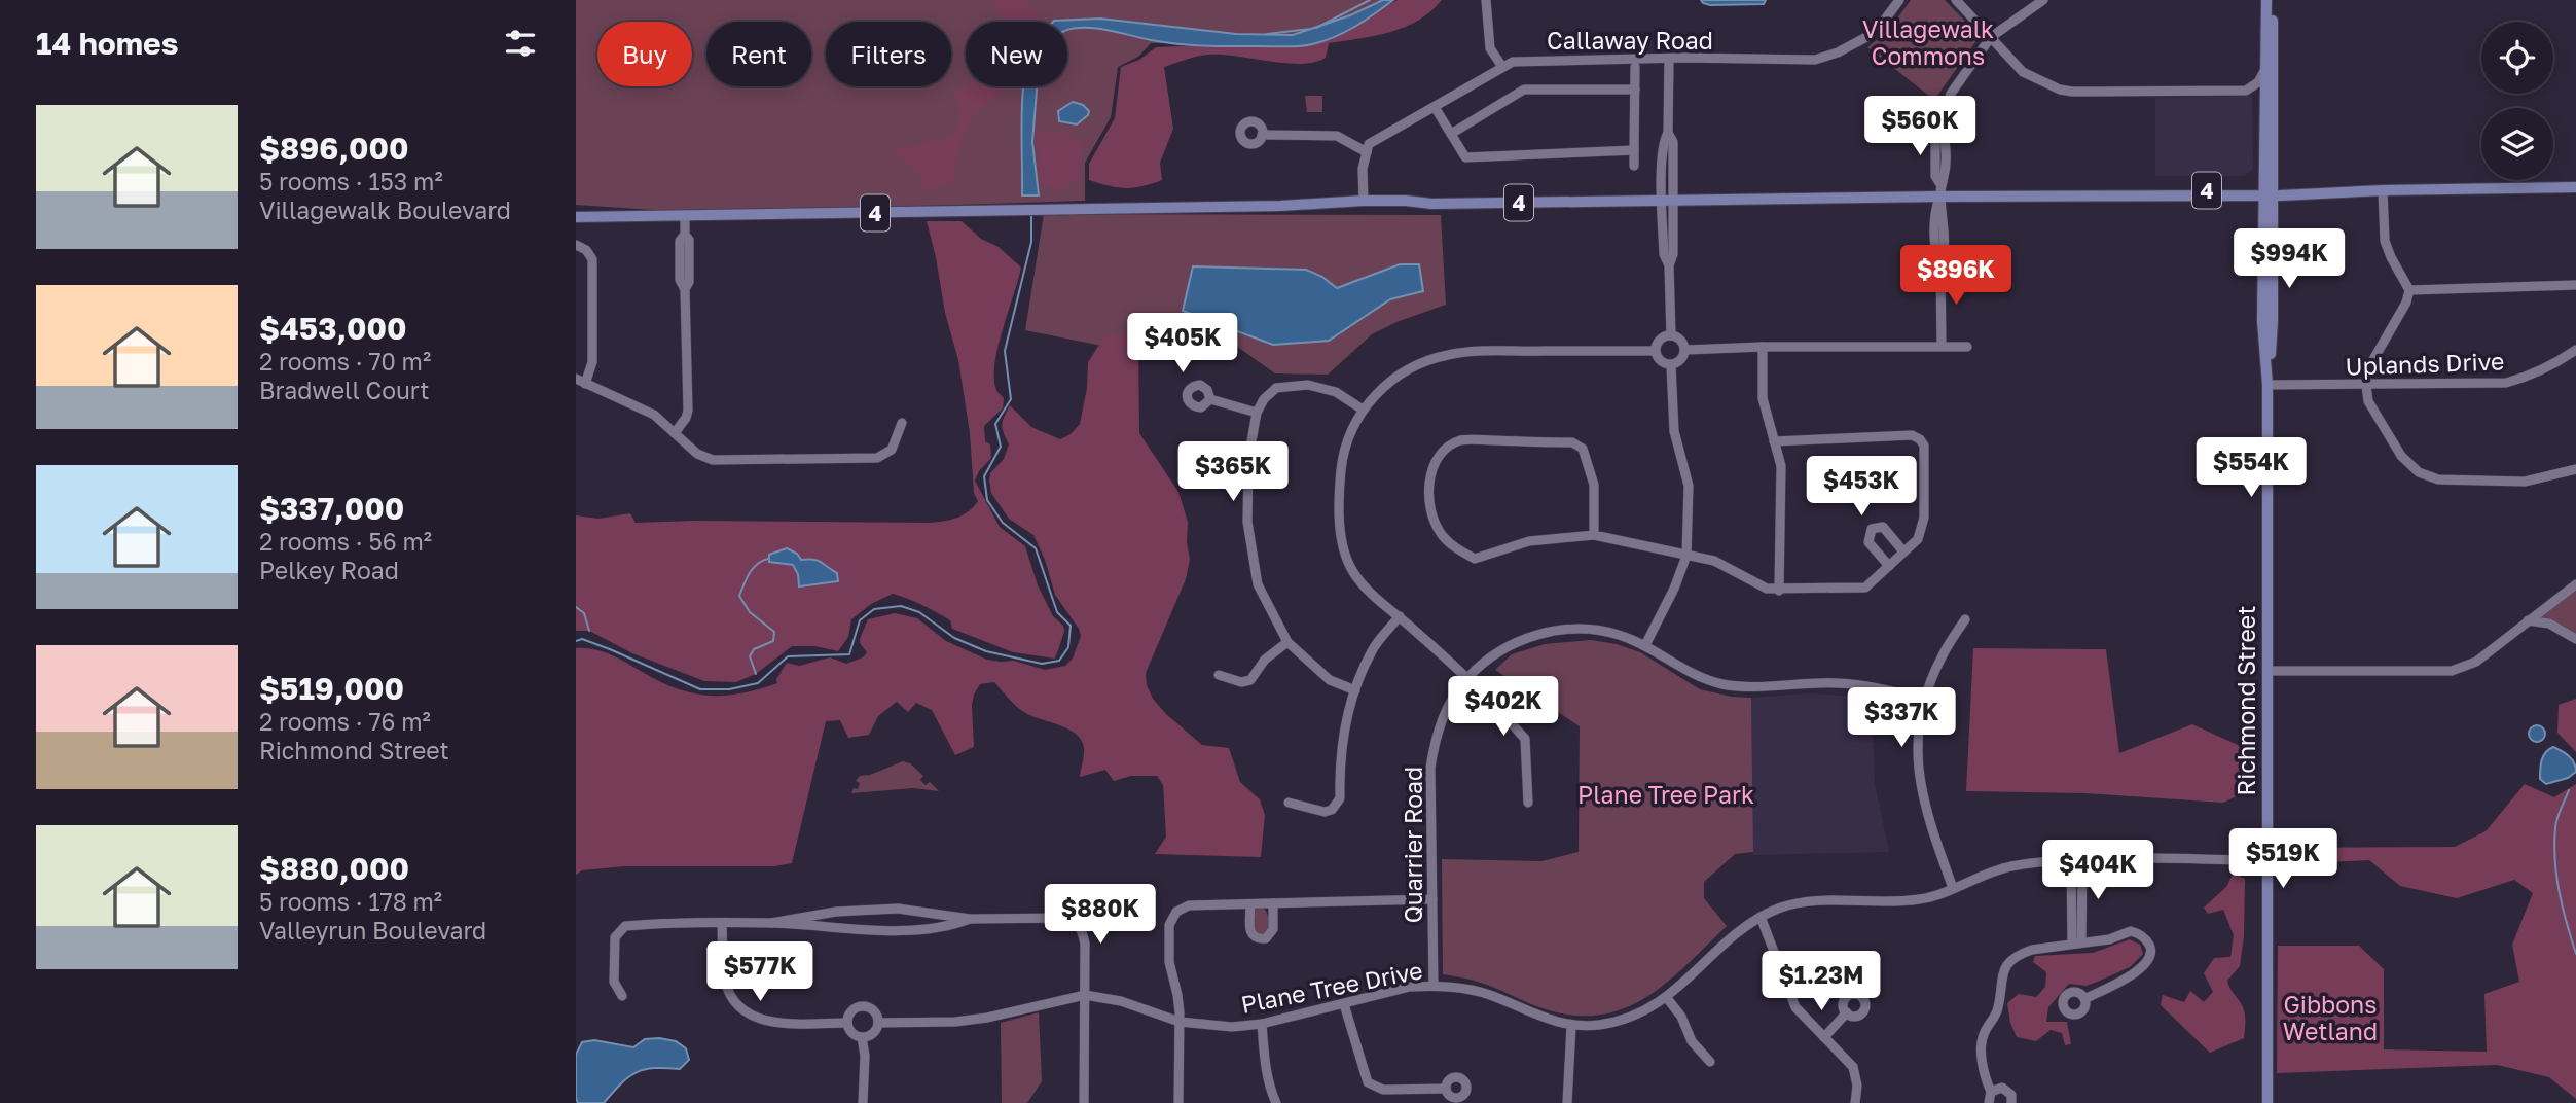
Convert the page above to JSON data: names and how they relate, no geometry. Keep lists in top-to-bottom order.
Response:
{
  "streets": {
    "main road": ["4", "Richmond Street"],
    "street": [
      "Callaway Road",
      "Uplands Drive",
      "Quarrier Road",
      "Plane Tree Drive"
    ]
  },
  "crossings": [
    ["4", "Richmond Street"],
    ["Uplands Drive", "Richmond Street"],
    ["Richmond Street", "Plane Tree Drive"],
    ["Quarrier Road", "Plane Tree Drive"]
  ],
  "parks": ["Villagewalk Commons", "Plane Tree Park", "Gibbons Wetland"],
  "page": {
    "heading": "14 homes",
    "chip": [
      "Buy",
      "Rent",
      "Filters",
      "New"
    ],
    "list": [
      {
        "name": "$896,000",
        "note": "5 rooms · 153 m² · Villagewalk Boulevard"
      },
      {
        "name": "$453,000",
        "note": "2 rooms · 70 m² · Bradwell Court"
      },
      {
        "name": "$337,000",
        "note": "2 rooms · 56 m² · Pelkey Road"
      },
      {
        "name": "$519,000",
        "note": "2 rooms · 76 m² · Richmond Street"
      },
      {
        "name": "$880,000",
        "note": "5 rooms · 178 m² · Valleyrun Boulevard"
      }
    ],
    "price": [
      "$560K",
      "$994K",
      "$896K",
      "$405K",
      "$554K",
      "$365K",
      "$453K",
      "$402K",
      "$337K",
      "$519K",
      "$404K",
      "$880K",
      "$577K",
      "$1.23M"
    ]
  }
}
